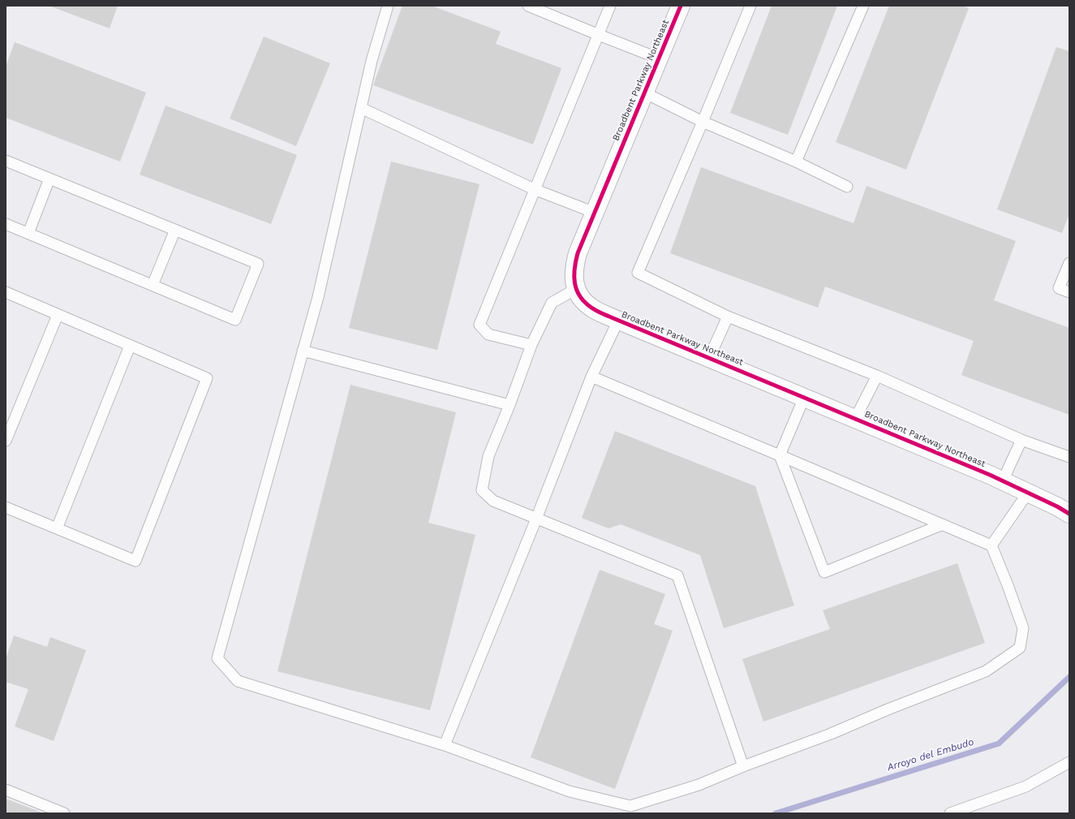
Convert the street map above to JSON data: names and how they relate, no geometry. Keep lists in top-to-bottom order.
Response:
{
  "streets": {
    "street": ["Broadbent Parkway Northeast"]
  },
  "water": ["Arroyo del Embudo"]
}
